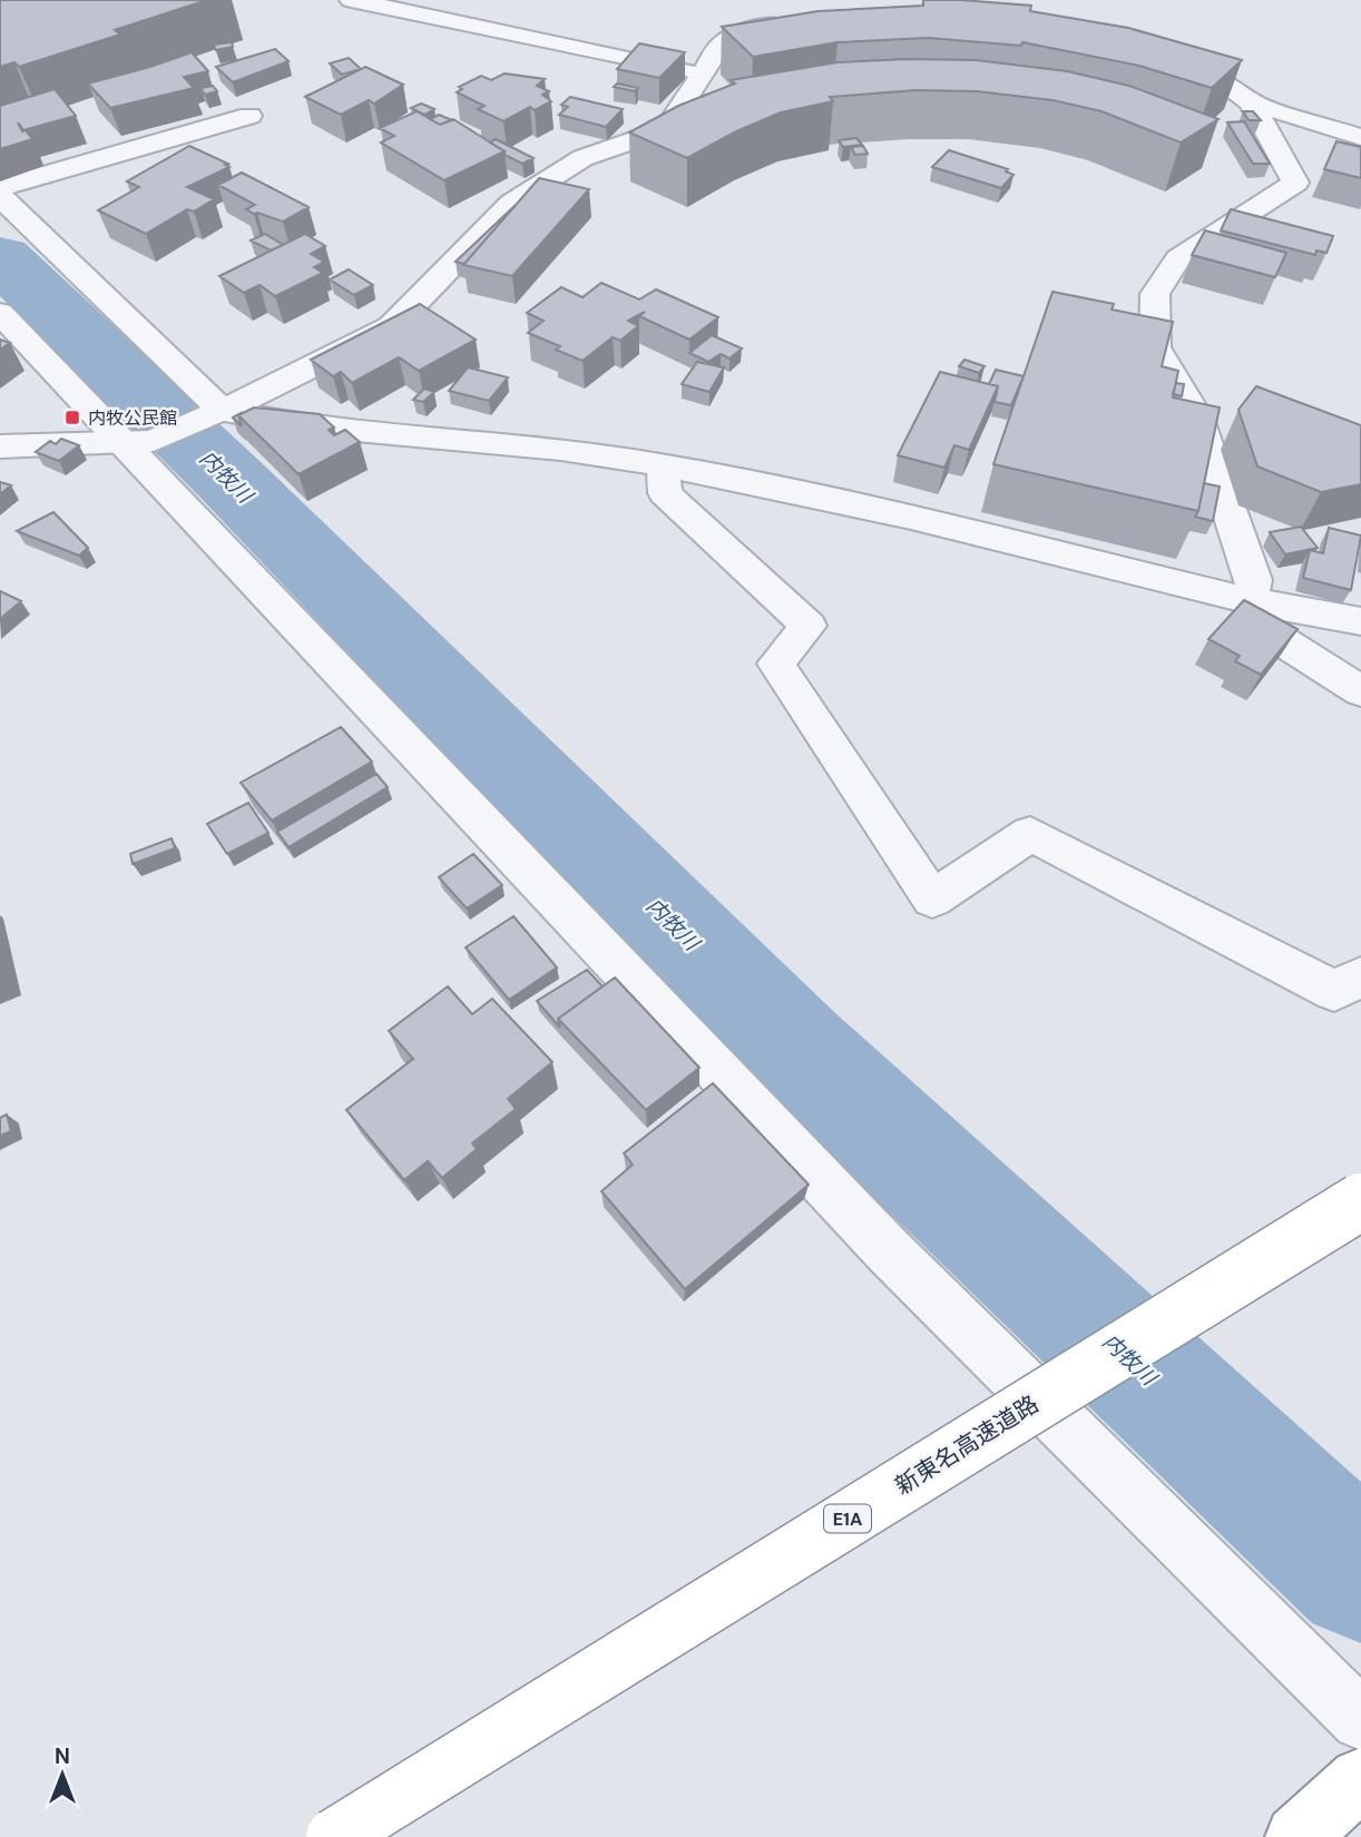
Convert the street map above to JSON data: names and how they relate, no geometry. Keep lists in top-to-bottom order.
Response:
{
  "streets": {
    "highway": ["新東名高速道路", "E1A"]
  },
  "water": ["内牧川"],
  "places": {
    "transit": ["内牧公民館"]
  },
  "north": "top"
}
